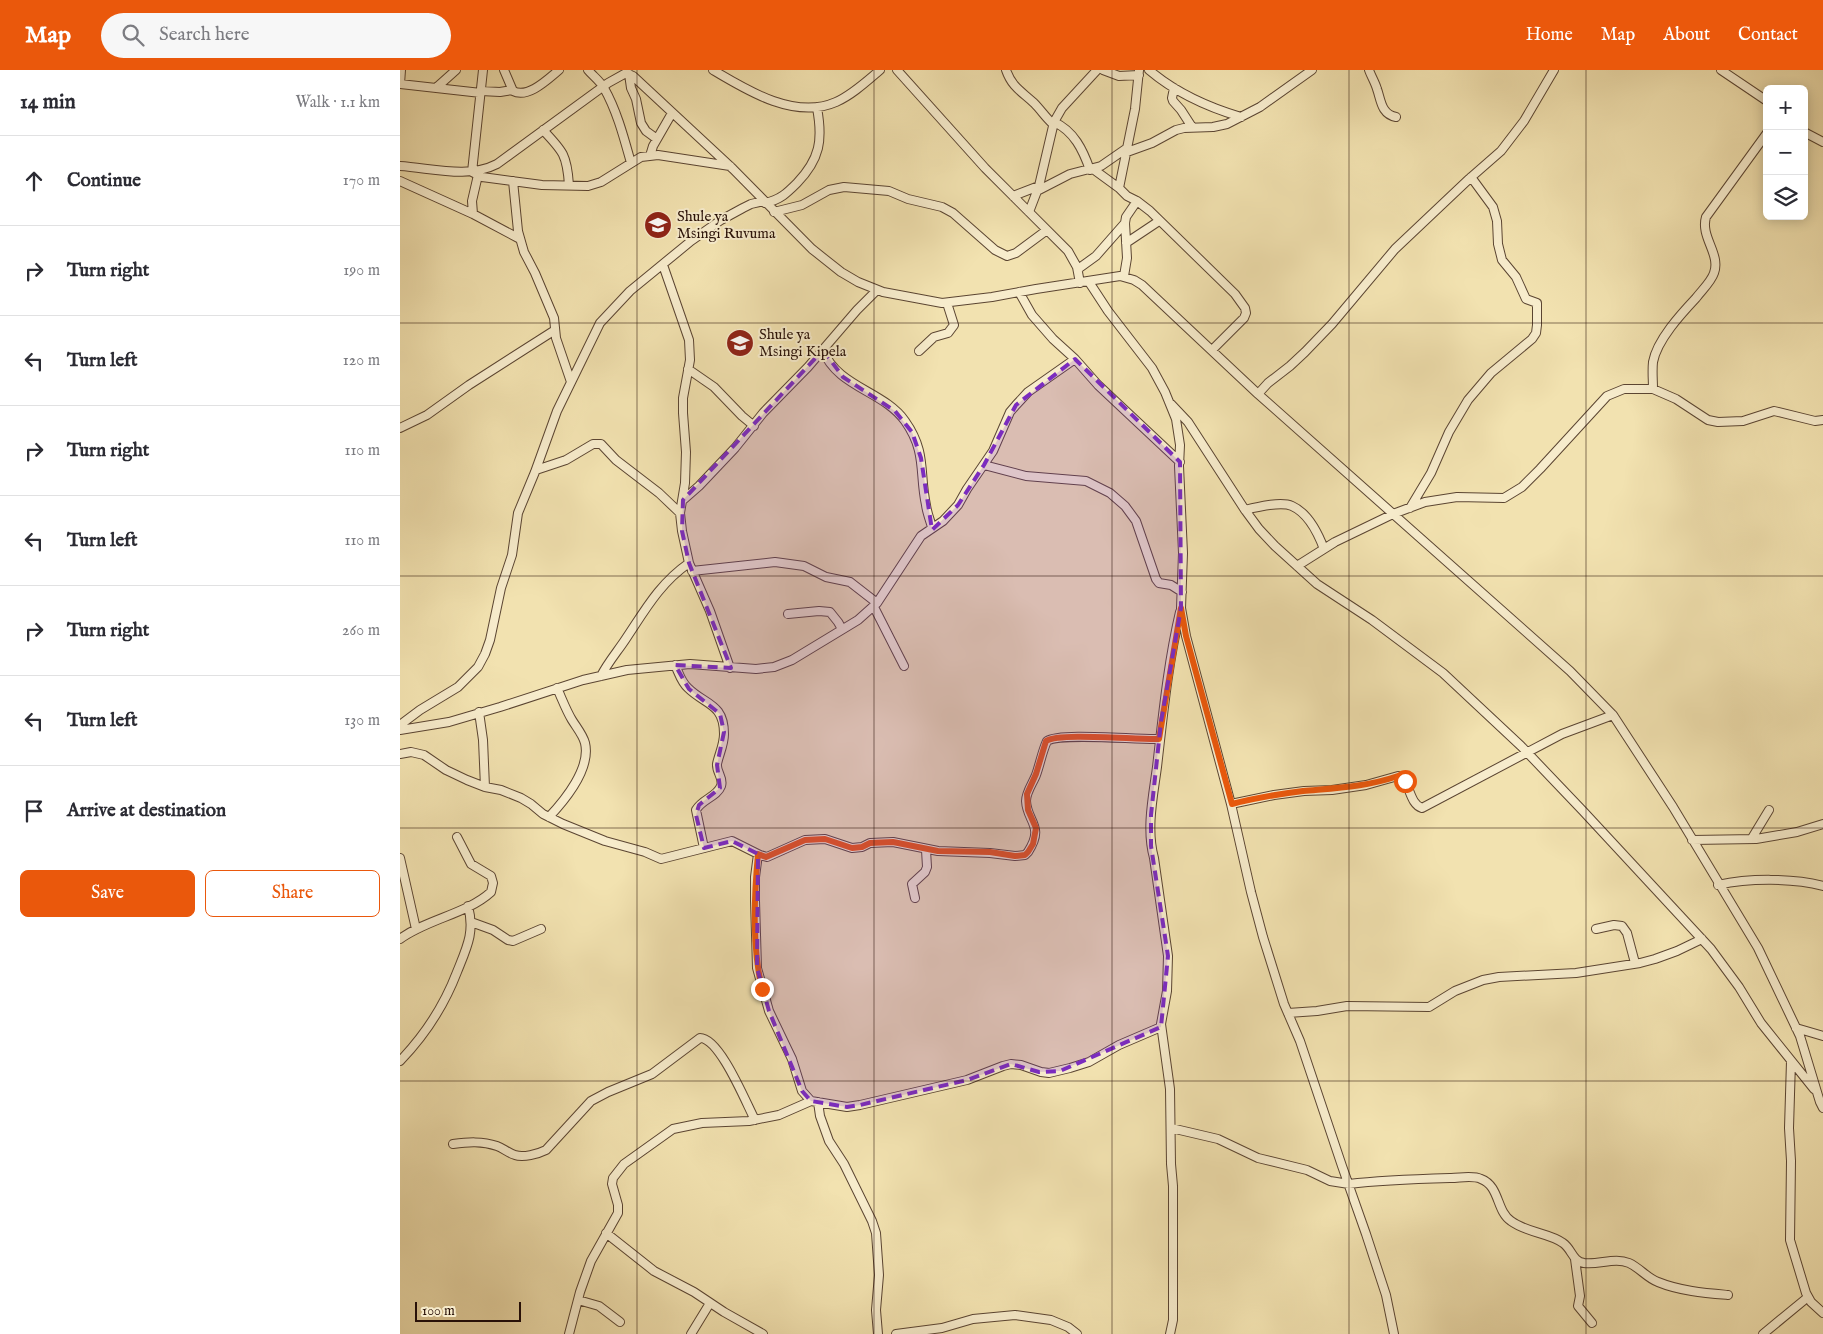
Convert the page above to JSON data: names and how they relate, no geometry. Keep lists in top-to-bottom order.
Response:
{
  "places": {
    "school or university": ["Shule ya Msingi Ruvuma", "Shule ya Msingi Kipela"]
  },
  "scale_bar": "100 m",
  "page": {
    "header": "Map",
    "search": "Search here",
    "nav": [
      "Home",
      "Map",
      "About",
      "Contact"
    ],
    "heading": ["14 min", "Walk · 1.1 km"],
    "map_buttons": ["+", "−"],
    "list": [
      ["Continue", "170 m"],
      ["Turn right", "190 m"],
      ["Turn left", "120 m"],
      ["Turn right", "110 m"],
      ["Turn left", "110 m"],
      ["Turn right", "260 m"],
      ["Turn left", "130 m"],
      "Arrive at destination"
    ],
    "buttons": ["Save", "Share"],
    "scale": "100 m"
  }
}
